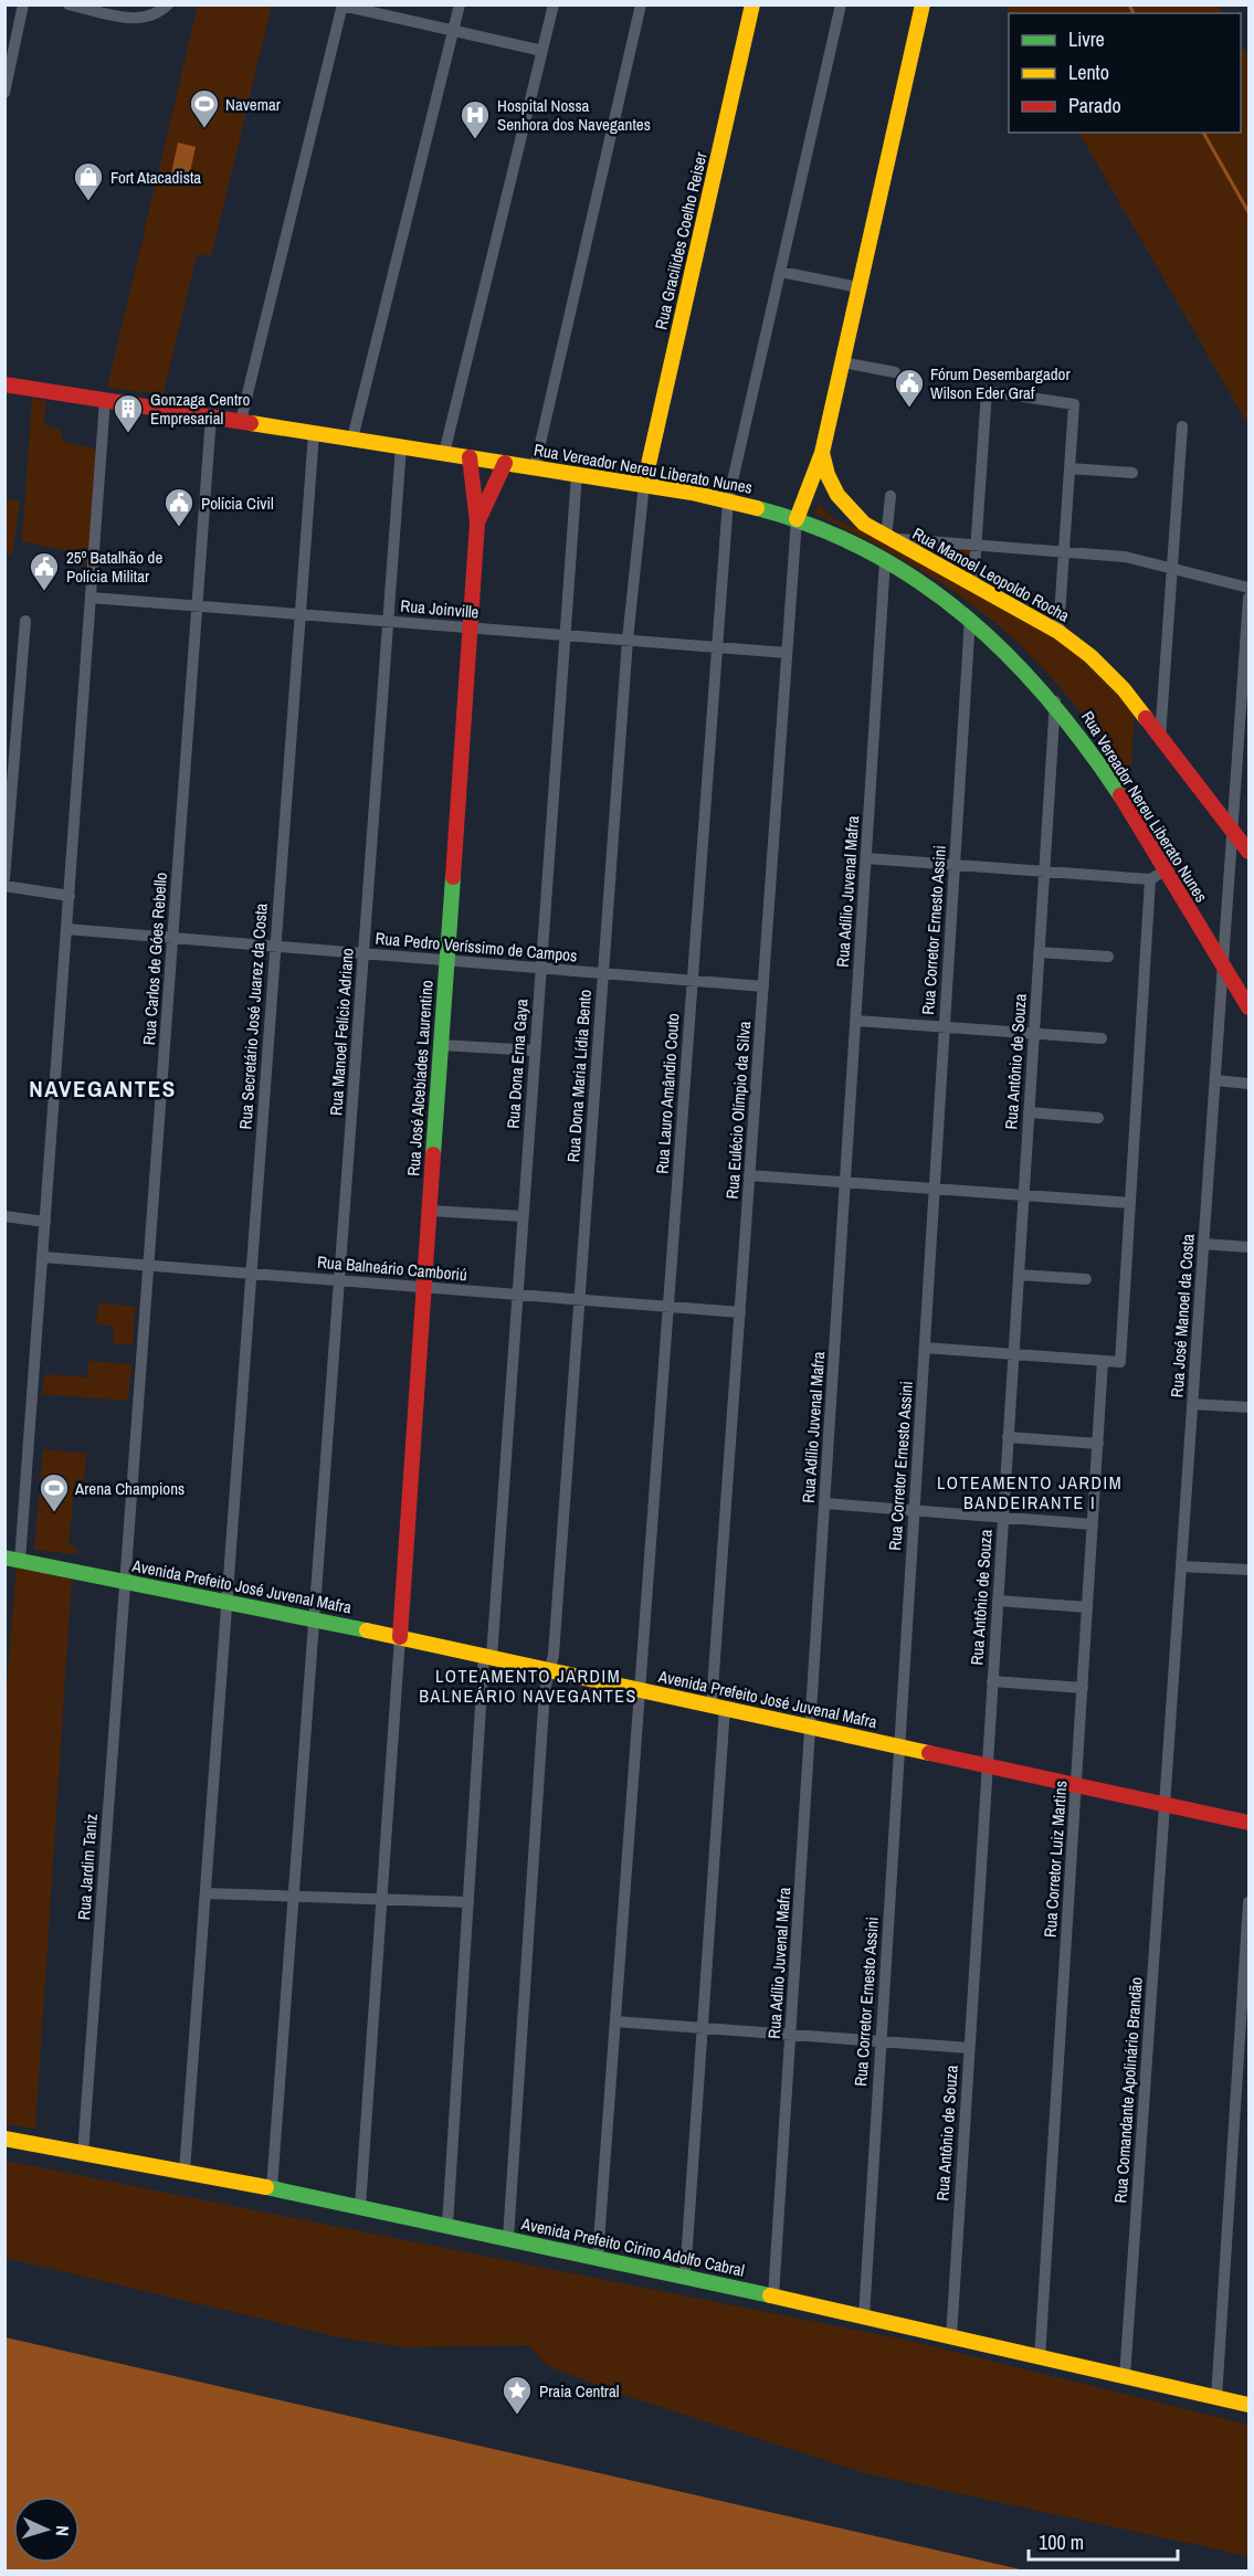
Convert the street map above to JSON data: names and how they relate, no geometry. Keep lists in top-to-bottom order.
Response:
{
  "streets": {
    "main road": [
      "Rua Gracilides Coelho Reiser",
      "Rua Vereador Nereu Liberato Nunes",
      "Rua Manoel Leopoldo Rocha",
      "Rua José Alcebíades Laurentino",
      "Avenida Prefeito José Juvenal Mafra",
      "Avenida Prefeito Cirino Adolfo Cabral"
    ],
    "street": [
      "Rua Joinville",
      "Rua Adílio Juvenal Mafra",
      "Rua Corretor Ernesto Assini",
      "Rua Pedro Veríssimo de Campos",
      "Rua Carlos de Góes Rebello",
      "Rua Secretário José Juarez da Costa",
      "Rua Manoel Felício Adriano",
      "Rua Antônio de Souza",
      "Rua Dona Erna Gaya",
      "Rua Dona Maria Lídia Bento",
      "Rua Lauro Amândio Couto",
      "Rua Eulécio Olímpio da Silva",
      "Rua Balneário Camboriú",
      "Rua José Manoel da Costa",
      "Rua Corretor Luiz Martins",
      "Rua Jardim Taniz",
      "Rua Comandante Apolinário Brandão"
    ]
  },
  "crossings": [
    ["Rua Gracilides Coelho Reiser", "Rua Vereador Nereu Liberato Nunes"],
    ["Rua Gracilides Coelho Reiser", "Rua Dona Maria Lídia Bento"],
    ["Rua Vereador Nereu Liberato Nunes", "Rua Adílio Juvenal Mafra"],
    ["Rua Vereador Nereu Liberato Nunes", "Rua Corretor Ernesto Assini"],
    ["Rua Vereador Nereu Liberato Nunes", "Rua Carlos de Góes Rebello"],
    ["Rua Vereador Nereu Liberato Nunes", "Rua Secretário José Juarez da Costa"],
    ["Rua Vereador Nereu Liberato Nunes", "Rua Manoel Felício Adriano"],
    ["Rua Vereador Nereu Liberato Nunes", "Rua Antônio de Souza"],
    ["Rua Vereador Nereu Liberato Nunes", "Rua Dona Erna Gaya"],
    ["Rua Vereador Nereu Liberato Nunes", "Rua Dona Maria Lídia Bento"],
    ["Rua Vereador Nereu Liberato Nunes", "Rua José Alcebíades Laurentino"],
    ["Rua Vereador Nereu Liberato Nunes", "Rua Lauro Amândio Couto"],
    ["Rua Vereador Nereu Liberato Nunes", "Rua Eulécio Olímpio da Silva"],
    ["Rua Vereador Nereu Liberato Nunes", "Rua José Manoel da Costa"],
    ["Rua Manoel Leopoldo Rocha", "Rua José Manoel da Costa"],
    ["Rua Joinville", "Rua Carlos de Góes Rebello"],
    ["Rua Joinville", "Rua Secretário José Juarez da Costa"],
    ["Rua Joinville", "Rua Manoel Felício Adriano"],
    ["Rua Joinville", "Rua Dona Erna Gaya"],
    ["Rua Joinville", "Rua Dona Maria Lídia Bento"],
    ["Rua Joinville", "Rua José Alcebíades Laurentino"],
    ["Rua Joinville", "Rua Lauro Amândio Couto"],
    ["Rua Joinville", "Rua Eulécio Olímpio da Silva"],
    ["Rua Adílio Juvenal Mafra", "Avenida Prefeito José Juvenal Mafra"],
    ["Rua Adílio Juvenal Mafra", "Avenida Prefeito Cirino Adolfo Cabral"],
    ["Rua Corretor Ernesto Assini", "Avenida Prefeito José Juvenal Mafra"],
    ["Rua Corretor Ernesto Assini", "Avenida Prefeito Cirino Adolfo Cabral"],
    ["Rua Pedro Veríssimo de Campos", "Rua Carlos de Góes Rebello"],
    ["Rua Pedro Veríssimo de Campos", "Rua Secretário José Juarez da Costa"],
    ["Rua Pedro Veríssimo de Campos", "Rua Manoel Felício Adriano"],
    ["Rua Pedro Veríssimo de Campos", "Rua Dona Erna Gaya"],
    ["Rua Pedro Veríssimo de Campos", "Rua Dona Maria Lídia Bento"],
    ["Rua Pedro Veríssimo de Campos", "Rua José Alcebíades Laurentino"],
    ["Rua Pedro Veríssimo de Campos", "Rua Lauro Amândio Couto"],
    ["Rua Pedro Veríssimo de Campos", "Rua Eulécio Olímpio da Silva"],
    ["Rua Carlos de Góes Rebello", "Rua Balneário Camboriú"],
    ["Rua Carlos de Góes Rebello", "Avenida Prefeito José Juvenal Mafra"],
    ["Rua Carlos de Góes Rebello", "Rua Jardim Taniz"],
    ["Rua Secretário José Juarez da Costa", "Rua Balneário Camboriú"],
    ["Rua Secretário José Juarez da Costa", "Avenida Prefeito José Juvenal Mafra"],
    ["Rua Secretário José Juarez da Costa", "Avenida Prefeito Cirino Adolfo Cabral"],
    ["Rua Manoel Felício Adriano", "Rua Balneário Camboriú"],
    ["Rua Manoel Felício Adriano", "Avenida Prefeito José Juvenal Mafra"],
    ["Rua Manoel Felício Adriano", "Avenida Prefeito Cirino Adolfo Cabral"],
    ["Rua Antônio de Souza", "Avenida Prefeito José Juvenal Mafra"],
    ["Rua Antônio de Souza", "Avenida Prefeito Cirino Adolfo Cabral"],
    ["Rua Dona Erna Gaya", "Rua Balneário Camboriú"],
    ["Rua Dona Erna Gaya", "Avenida Prefeito José Juvenal Mafra"],
    ["Rua Dona Erna Gaya", "Avenida Prefeito Cirino Adolfo Cabral"],
    ["Rua Dona Maria Lídia Bento", "Rua Balneário Camboriú"],
    ["Rua Dona Maria Lídia Bento", "Avenida Prefeito José Juvenal Mafra"],
    ["Rua Dona Maria Lídia Bento", "Avenida Prefeito Cirino Adolfo Cabral"],
    ["Rua José Alcebíades Laurentino", "Rua Balneário Camboriú"],
    ["Rua José Alcebíades Laurentino", "Avenida Prefeito José Juvenal Mafra"],
    ["Rua Lauro Amândio Couto", "Rua Balneário Camboriú"],
    ["Rua Lauro Amândio Couto", "Avenida Prefeito José Juvenal Mafra"],
    ["Rua Lauro Amândio Couto", "Avenida Prefeito Cirino Adolfo Cabral"],
    ["Rua Eulécio Olímpio da Silva", "Rua Balneário Camboriú"],
    ["Rua Eulécio Olímpio da Silva", "Avenida Prefeito José Juvenal Mafra"],
    ["Rua Eulécio Olímpio da Silva", "Avenida Prefeito Cirino Adolfo Cabral"],
    ["Rua José Manoel da Costa", "Avenida Prefeito José Juvenal Mafra"],
    ["Rua José Manoel da Costa", "Rua Comandante Apolinário Brandão"],
    ["Avenida Prefeito José Juvenal Mafra", "Rua Corretor Luiz Martins"],
    ["Avenida Prefeito José Juvenal Mafra", "Rua Jardim Taniz"],
    ["Avenida Prefeito José Juvenal Mafra", "Rua Comandante Apolinário Brandão"],
    ["Rua Corretor Luiz Martins", "Avenida Prefeito Cirino Adolfo Cabral"],
    ["Rua Jardim Taniz", "Avenida Prefeito Cirino Adolfo Cabral"],
    ["Rua Comandante Apolinário Brandão", "Avenida Prefeito Cirino Adolfo Cabral"]
  ],
  "districts": ["NAVEGANTES", "LOTEAMENTO JARDIM BANDEIRANTE I", "LOTEAMENTO JARDIM BALNEÁRIO NAVEGANTES"],
  "places": {
    "sports": ["Navemar", "Arena Champions"],
    "hospital": ["Hospital Nossa Senhora dos Navegantes"],
    "shop": ["Fort Atacadista"],
    "public building": ["Fórum Desembargador Wilson Eder Graf", "Polícia Civil", "25º Batalhão de Polícia Militar"],
    "building": ["Gonzaga Centro Empresarial"],
    "place": ["Praia Central"]
  },
  "legend": ["Livre", "Lento", "Parado"],
  "scale_bar": "100 m",
  "north": "right"
}
